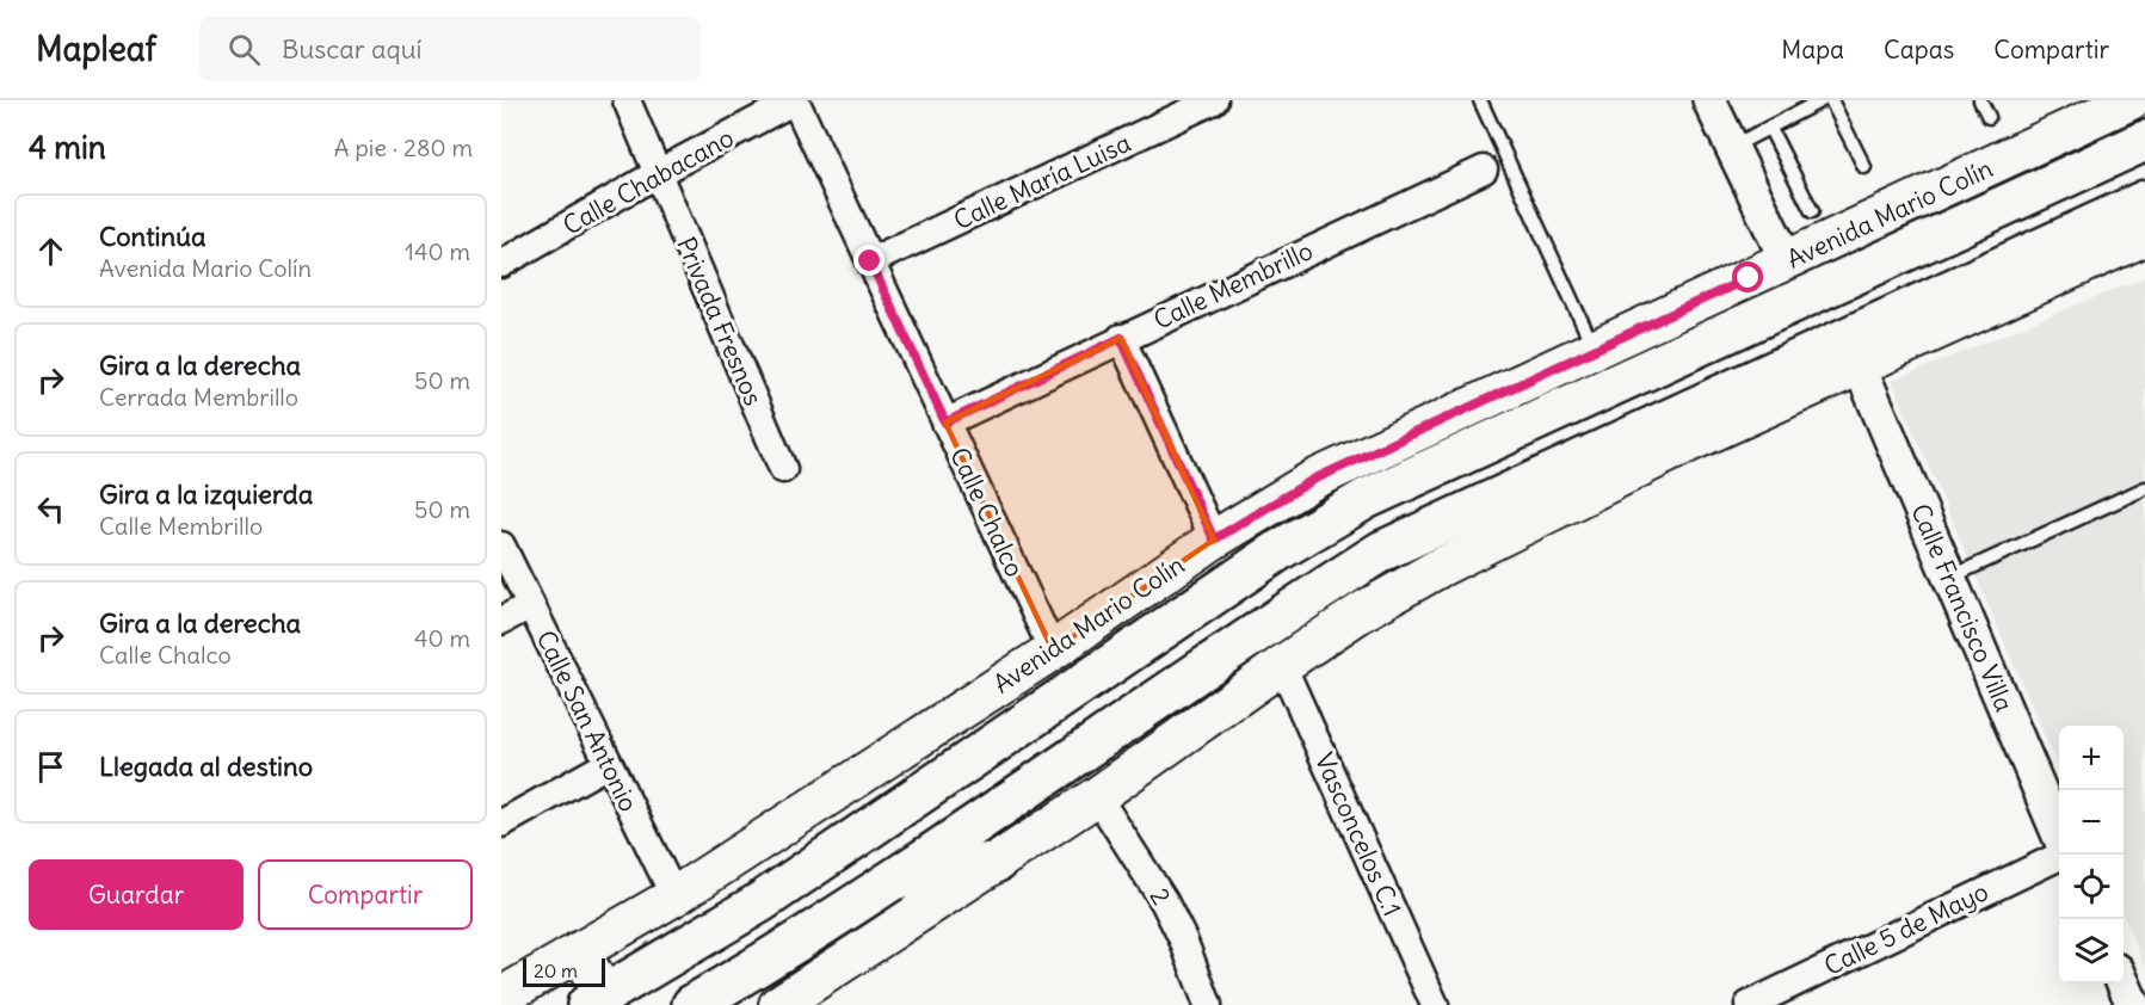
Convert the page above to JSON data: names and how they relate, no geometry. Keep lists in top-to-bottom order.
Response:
{
  "streets": {
    "main road": ["Avenida Mario Colín"],
    "street": [
      "Calle Chabacano",
      "Calle María Luisa",
      "Calle Membrillo",
      "Privada Fresnos",
      "Calle Chalco",
      "Calle Francisco Villa",
      "Calle San Antonio",
      "Vasconcelos C.1",
      "2",
      "Calle 5 de Mayo"
    ]
  },
  "crossings": [
    ["Calle Chabacano", "Privada Fresnos"],
    ["Calle Chabacano", "Calle Chalco"],
    ["Calle María Luisa", "Calle Chalco"],
    ["Avenida Mario Colín", "Calle Chalco"],
    ["Avenida Mario Colín", "Calle San Antonio"],
    ["Calle Membrillo", "Calle Chalco"]
  ],
  "scale_bar": "20 m",
  "page": {
    "header": "Mapleaf",
    "search": "Buscar aquí",
    "nav": ["Mapa", "Capas", "Compartir"],
    "heading": ["4 min", "A pie · 280 m"],
    "list": [
      ["Continúa", "Avenida Mario Colín", "140 m"],
      ["Gira a la derecha", "Cerrada Membrillo", "50 m"],
      ["Gira a la izquierda", "Calle Membrillo", "50 m"],
      ["Gira a la derecha", "Calle Chalco", "40 m"],
      "Llegada al destino"
    ],
    "map_buttons": ["+", "−"],
    "buttons": ["Guardar", "Compartir"],
    "scale": "20 m"
  }
}
